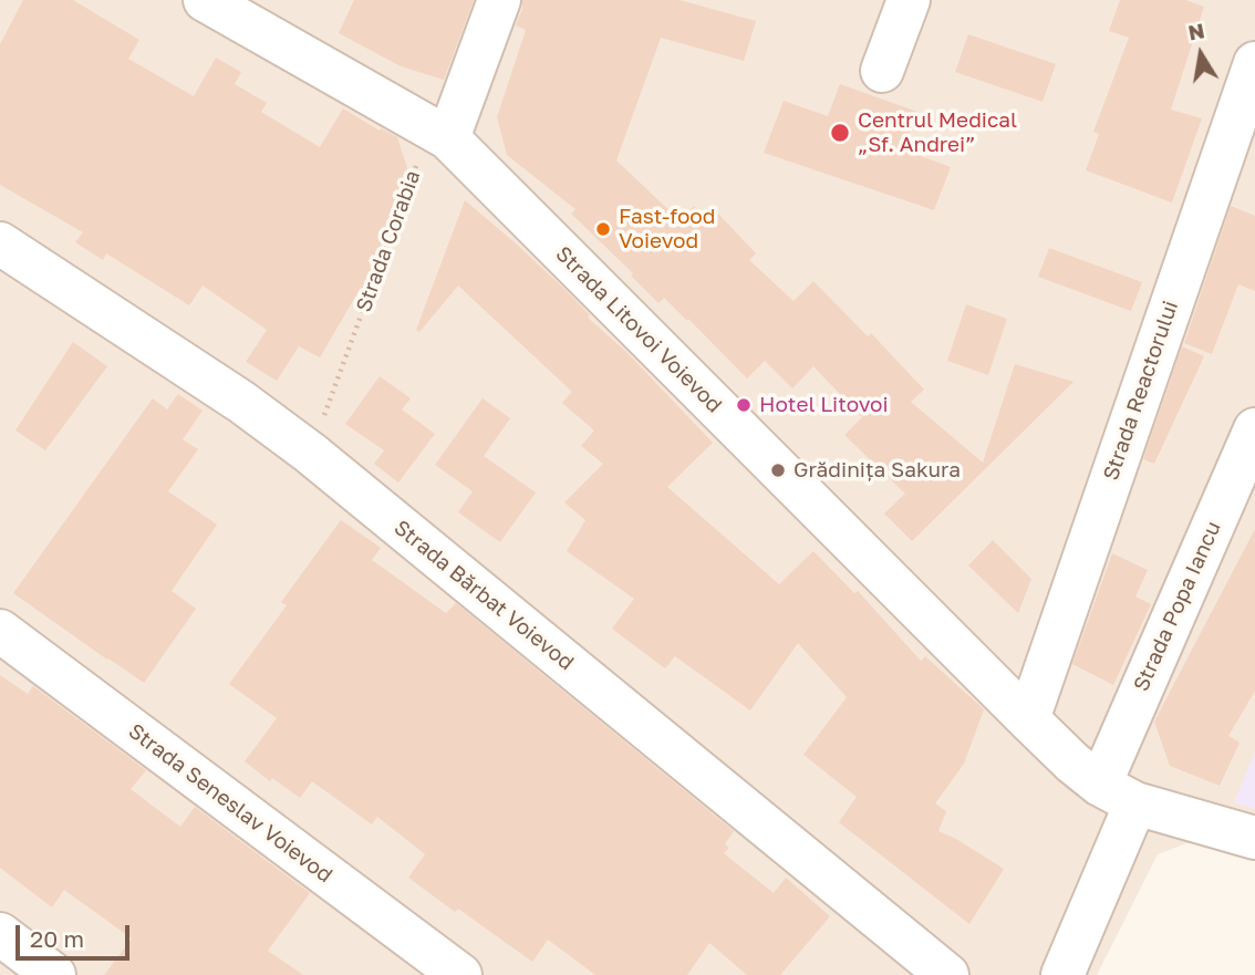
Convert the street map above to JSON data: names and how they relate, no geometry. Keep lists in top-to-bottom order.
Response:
{
  "streets": {
    "street": [
      "Strada Litovoi Voievod",
      "Strada Reactorului",
      "Strada Bărbat Voievod",
      "Strada Popa Iancu",
      "Strada Seneslav Voievod"
    ],
    "path": ["Strada Corabia"]
  },
  "crossings": [
    ["Strada Corabia", "Strada Litovoi Voievod"],
    ["Strada Corabia", "Strada Bărbat Voievod"],
    ["Strada Litovoi Voievod", "Strada Reactorului"],
    ["Strada Litovoi Voievod", "Strada Popa Iancu"]
  ],
  "places": [
    "Centrul Medical „Sf. Andrei”",
    "Fast-food Voievod",
    "Hotel Litovoi",
    "Grădinița Sakura"
  ],
  "scale_bar": "20 m",
  "north": "top"
}
